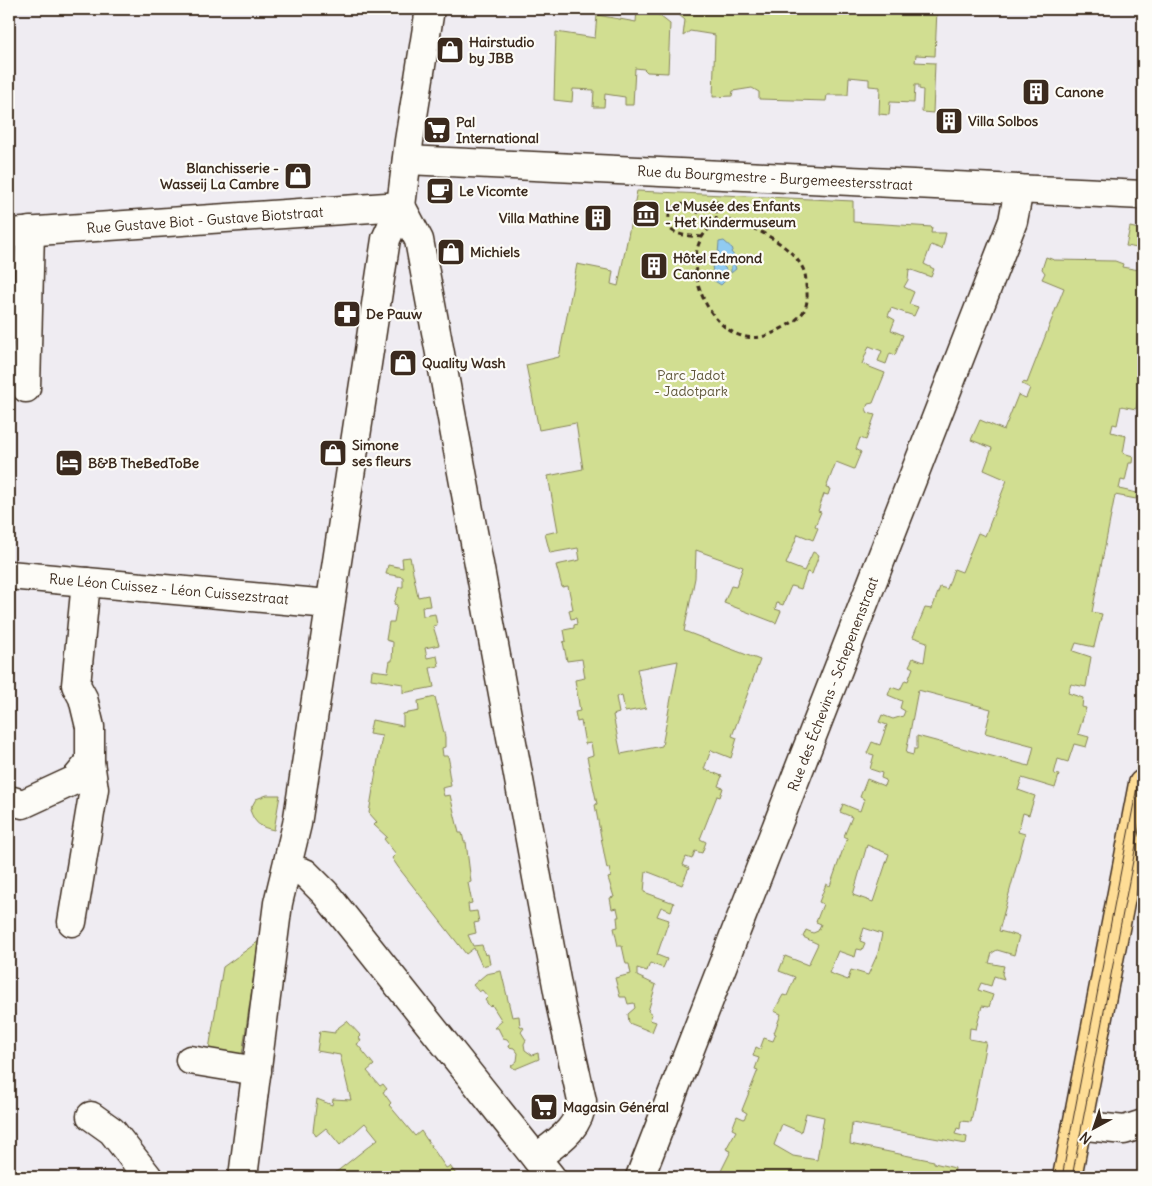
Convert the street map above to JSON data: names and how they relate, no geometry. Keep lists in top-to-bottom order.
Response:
{
  "streets": {
    "street": [
      "Rue du Bourgmestre - Burgemeestersstraat",
      "Rue Gustave Biot - Gustave Biotstraat",
      "Rue Léon Cuissez - Léon Cuissezstraat",
      "Rue des Échevins - Schepenenstraat"
    ]
  },
  "crossings": [
    ["Rue du Bourgmestre - Burgemeestersstraat", "Rue des Échevins - Schepenenstraat"]
  ],
  "parks": ["Parc Jadot - Jadotpark"],
  "places": {
    "shop": [
      "Hairstudio by JBB",
      "Blanchisserie - Wasseij La Cambre",
      "Michiels",
      "Quality Wash",
      "Simone ses fleurs"
    ],
    "building": [
      "Canone",
      "Villa Solbos",
      "Villa Mathine",
      "Hôtel Edmond Canonne"
    ],
    "supermarket": ["Pal International", "Magasin Général"],
    "cafe": ["Le Vicomte"],
    "museum": ["Le Musée des Enfants - Het Kindermuseum"],
    "pharmacy": ["De Pauw"],
    "hotel": ["B&B TheBedToBe"]
  },
  "north": "bottom left"
}
